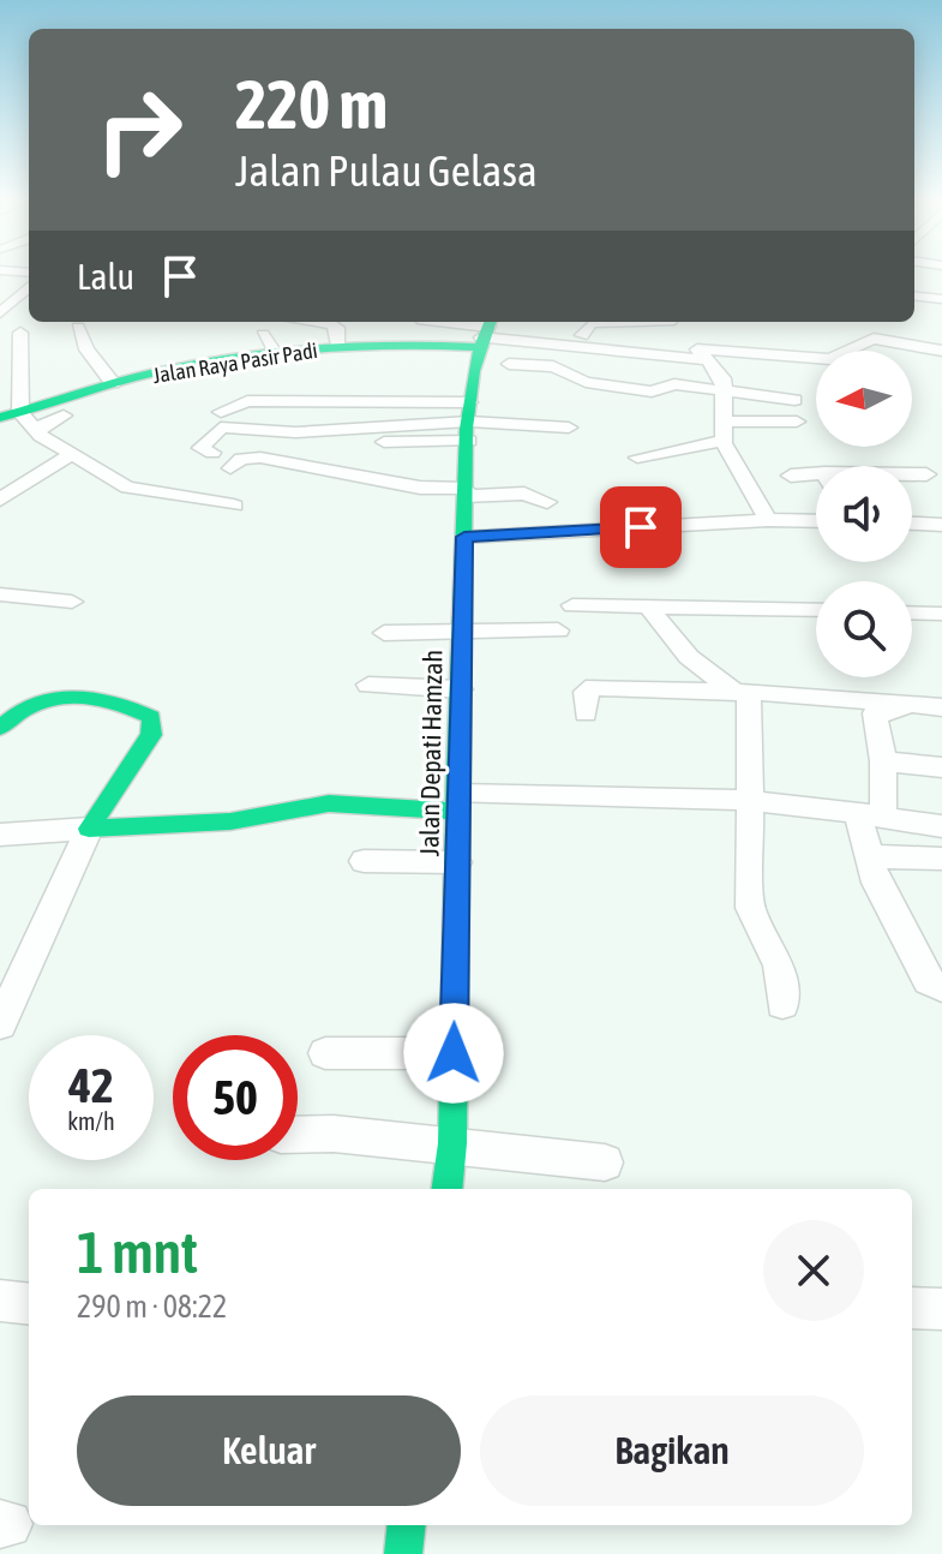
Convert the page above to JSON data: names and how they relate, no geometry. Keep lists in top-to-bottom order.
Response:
{
  "streets": {
    "street": ["Jalan Raya Pasir Padi", "Jalan Depati Hamzah"]
  },
  "crossings": [
    ["Jalan Raya Pasir Padi", "Jalan Depati Hamzah"]
  ],
  "north": "left",
  "page": {
    "turn": ["220 m", "Jalan Pulau Gelasa"],
    "then": "Lalu",
    "speed": "42 km/h",
    "limit": "50",
    "heading": ["1 mnt", "290 m · 08:22"],
    "buttons": ["Keluar", "Bagikan"]
  }
}
